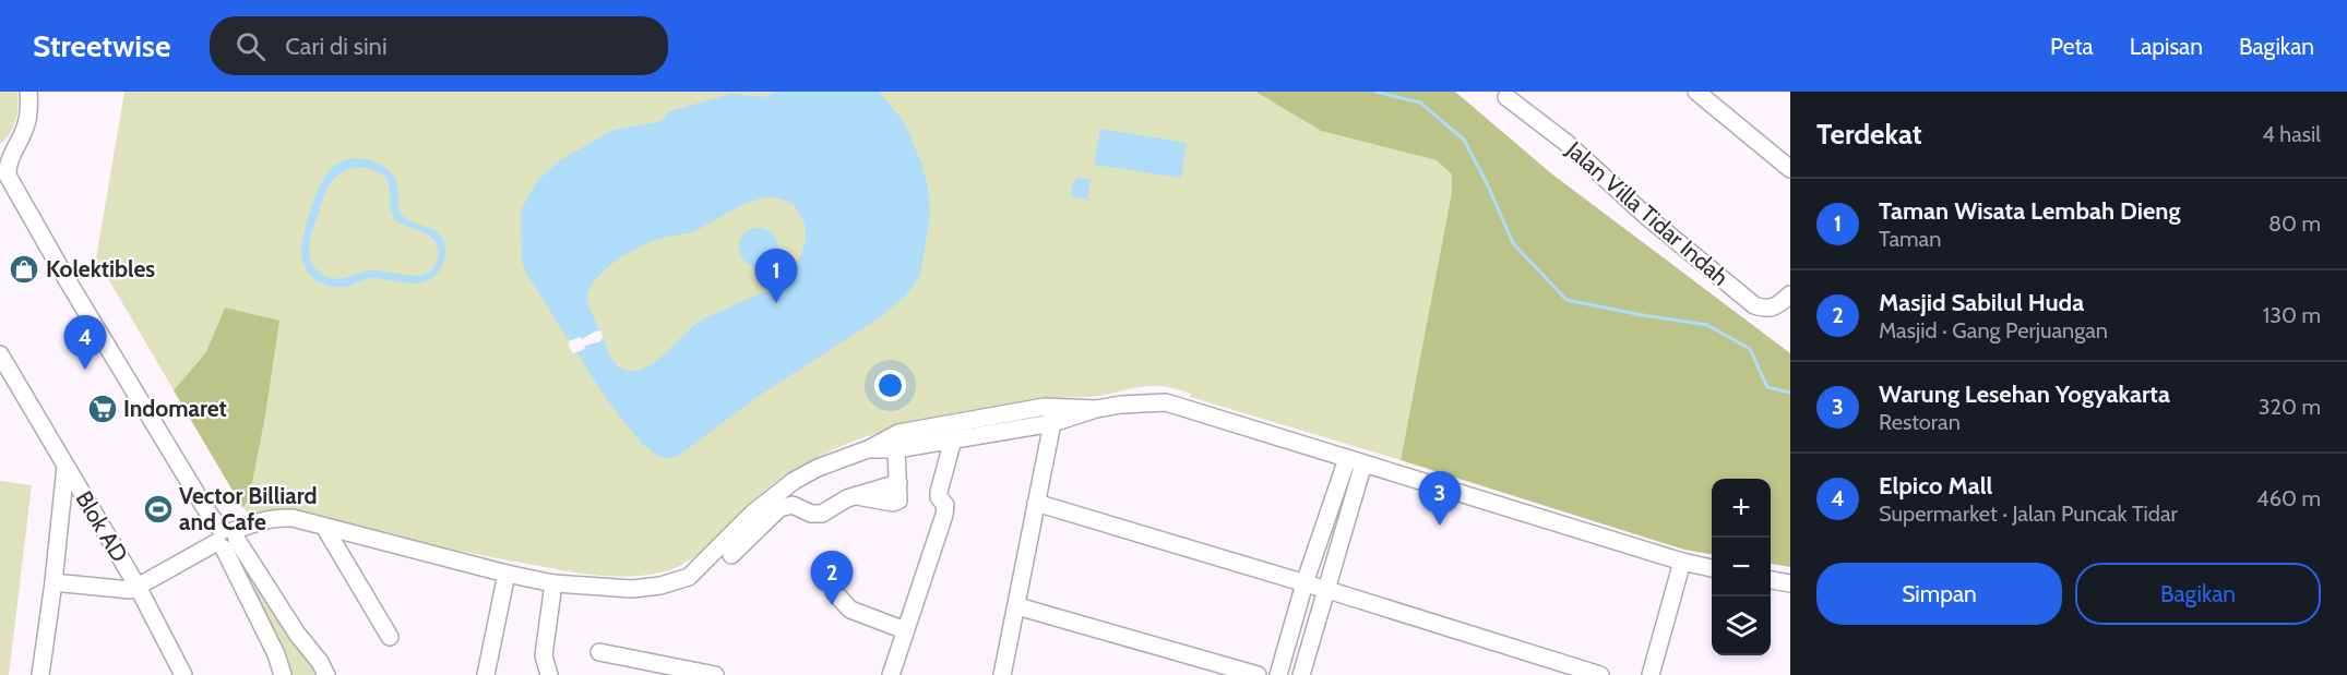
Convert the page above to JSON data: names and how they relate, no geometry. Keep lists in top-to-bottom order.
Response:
{
  "streets": {
    "street": ["Jalan Villa Tidar Indah", "Blok AD"]
  },
  "places": {
    "shop": ["Kolektibles"],
    "supermarket": ["Indomaret"],
    "sports": ["Vector Billiard and Cafe"]
  },
  "page": {
    "header": "Streetwise",
    "search": "Cari di sini",
    "nav": ["Peta", "Lapisan", "Bagikan"],
    "heading": ["Terdekat", "4 hasil"],
    "list": [
      {
        "mark": "1",
        "name": "Taman Wisata Lembah Dieng",
        "note": "Taman",
        "value": "80 m"
      },
      {
        "mark": "2",
        "name": "Masjid Sabilul Huda",
        "note": "Masjid · Gang Perjuangan",
        "value": "130 m"
      },
      {
        "mark": "3",
        "name": "Warung Lesehan Yogyakarta",
        "note": "Restoran",
        "value": "320 m"
      },
      {
        "mark": "4",
        "name": "Elpico Mall",
        "note": "Supermarket · Jalan Puncak Tidar",
        "value": "460 m"
      }
    ],
    "pins": [
      "1",
      "4",
      "3",
      "2"
    ],
    "map_buttons": ["+", "−"],
    "buttons": ["Simpan", "Bagikan"]
  }
}
